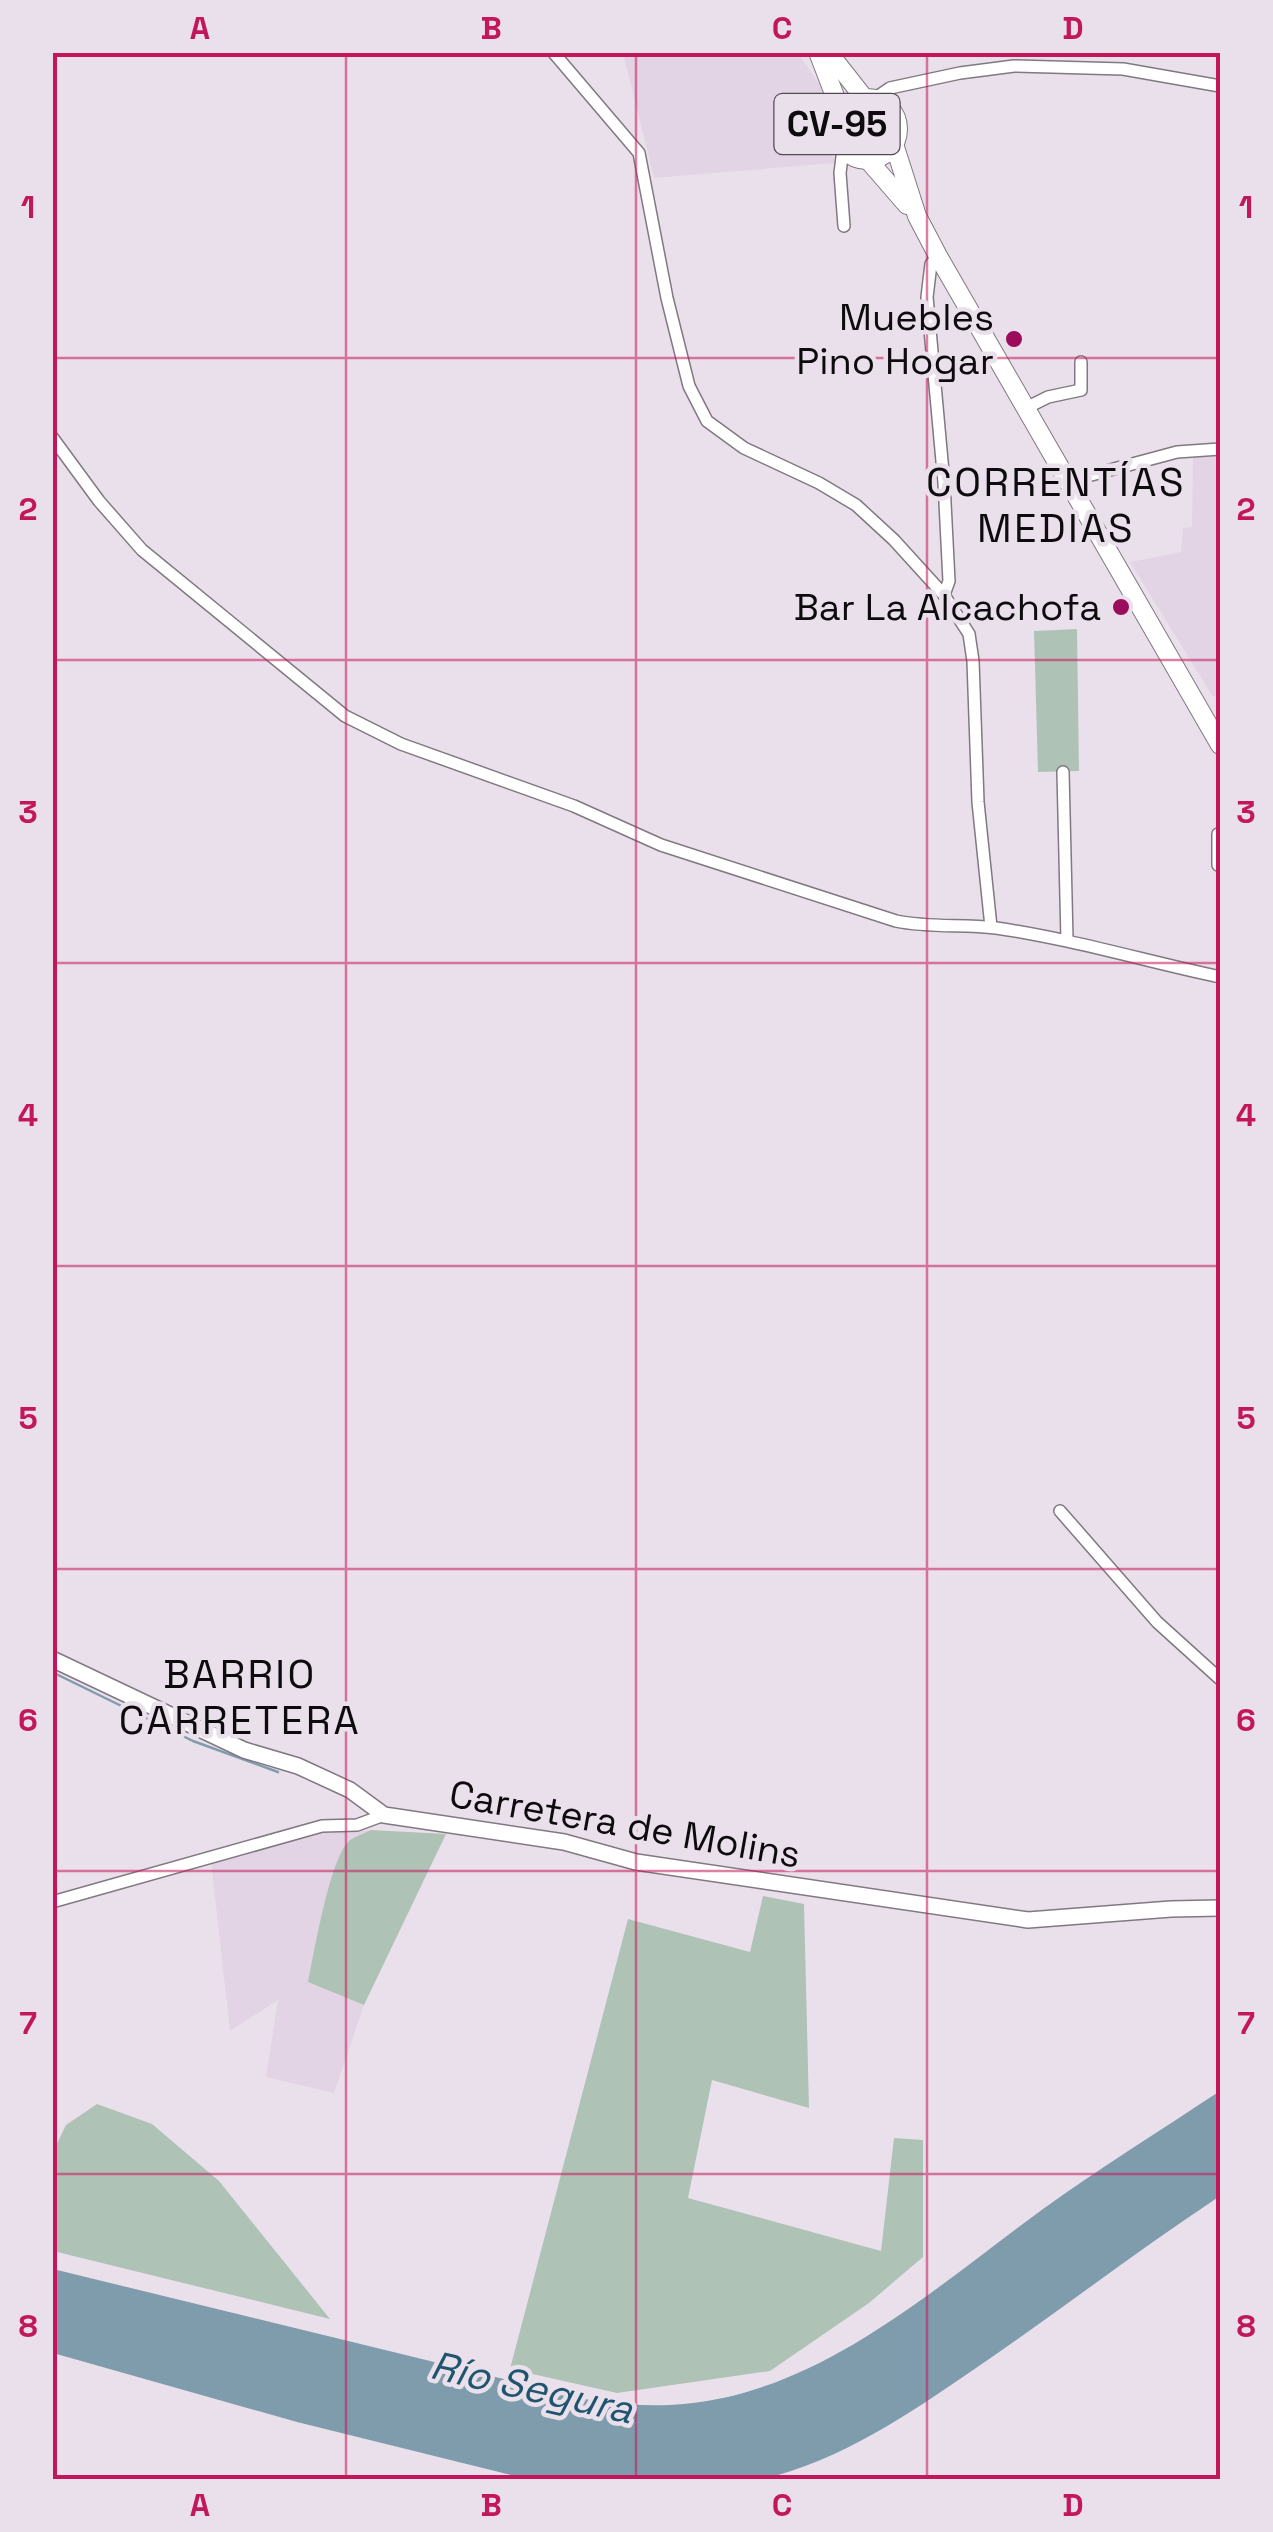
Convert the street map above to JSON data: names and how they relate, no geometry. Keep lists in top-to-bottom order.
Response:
{
  "streets": {
    "main road": ["CV-95"],
    "street": ["Carretera de Molins"]
  },
  "districts": ["CORRENTÍAS MEDIAS", "BARRIO CARRETERA"],
  "water": ["Río Segura"],
  "places": ["Muebles Pino Hogar", "Bar La Alcachofa"],
  "grid": {
    "columns": [
      "A",
      "B",
      "C",
      "D"
    ],
    "rows": [
      "1",
      "2",
      "3",
      "4",
      "5",
      "6",
      "7",
      "8"
    ]
  }
}
